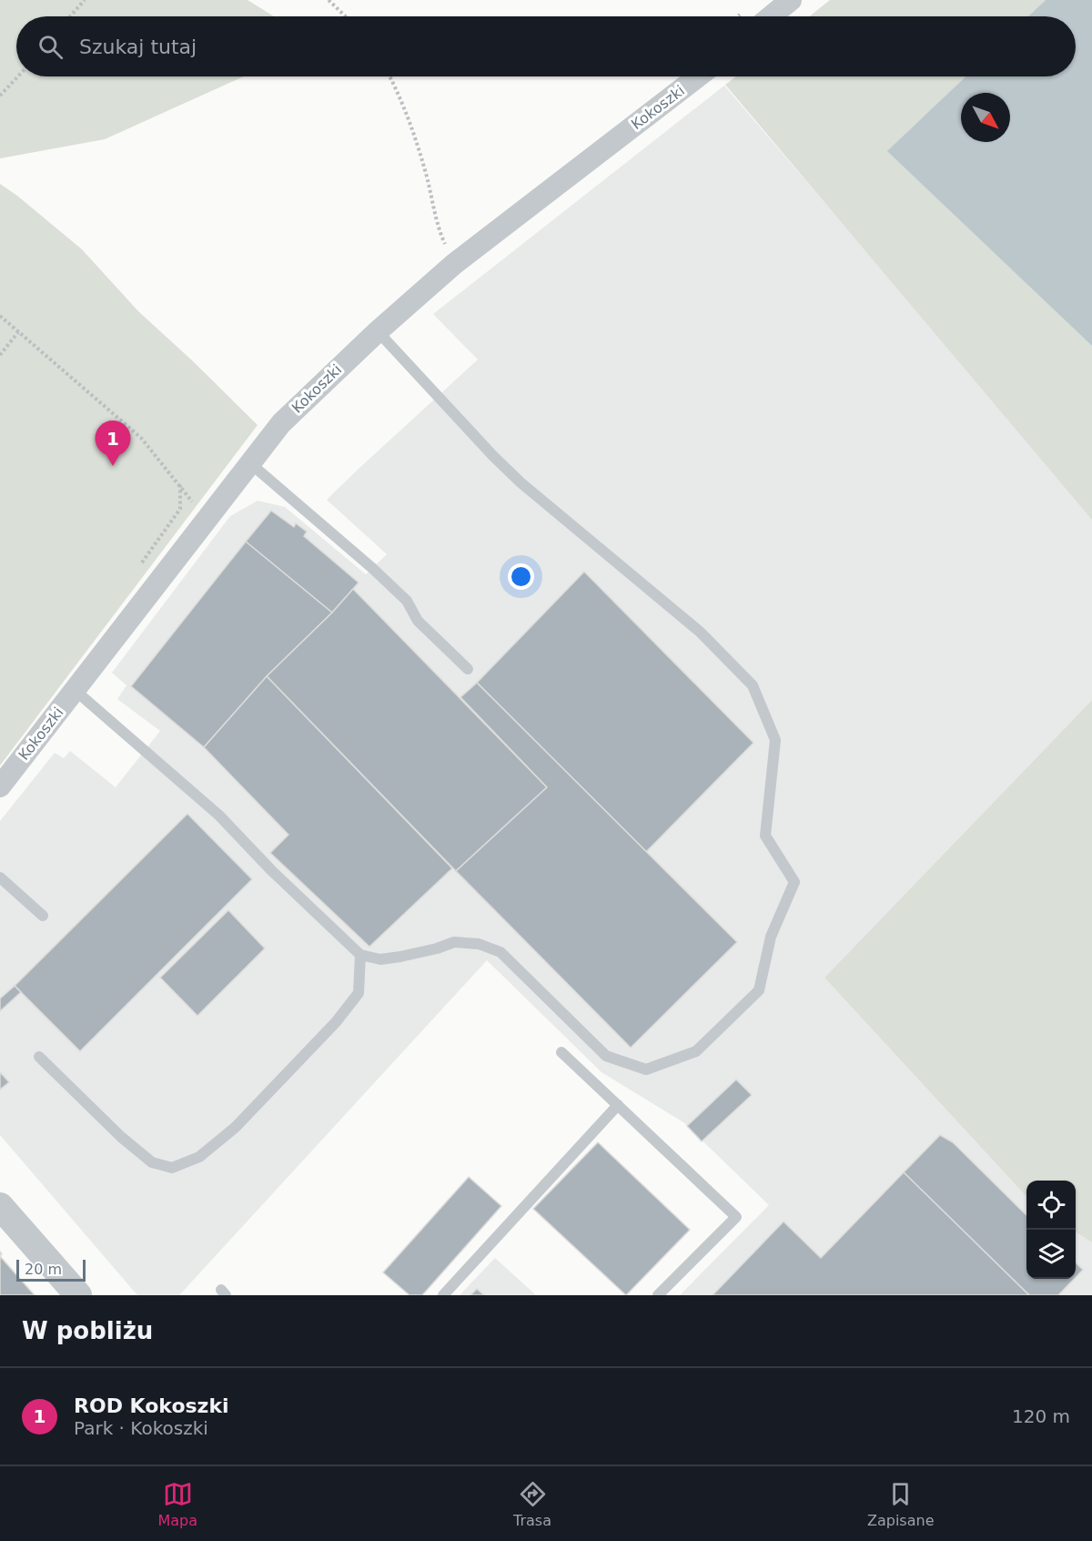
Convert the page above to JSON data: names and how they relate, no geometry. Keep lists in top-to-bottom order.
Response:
{
  "streets": {
    "street": ["Kokoszki"]
  },
  "scale_bar": "20 m",
  "north": "bottom right",
  "page": {
    "search": "Szukaj tutaj",
    "pins": "1",
    "scale": "20 m",
    "heading": "W pobliżu",
    "list": [
      {
        "mark": "1",
        "name": "ROD Kokoszki",
        "note": "Park · Kokoszki",
        "value": "120 m"
      }
    ],
    "nav": ["Mapa", "Trasa", "Zapisane"]
  }
}
